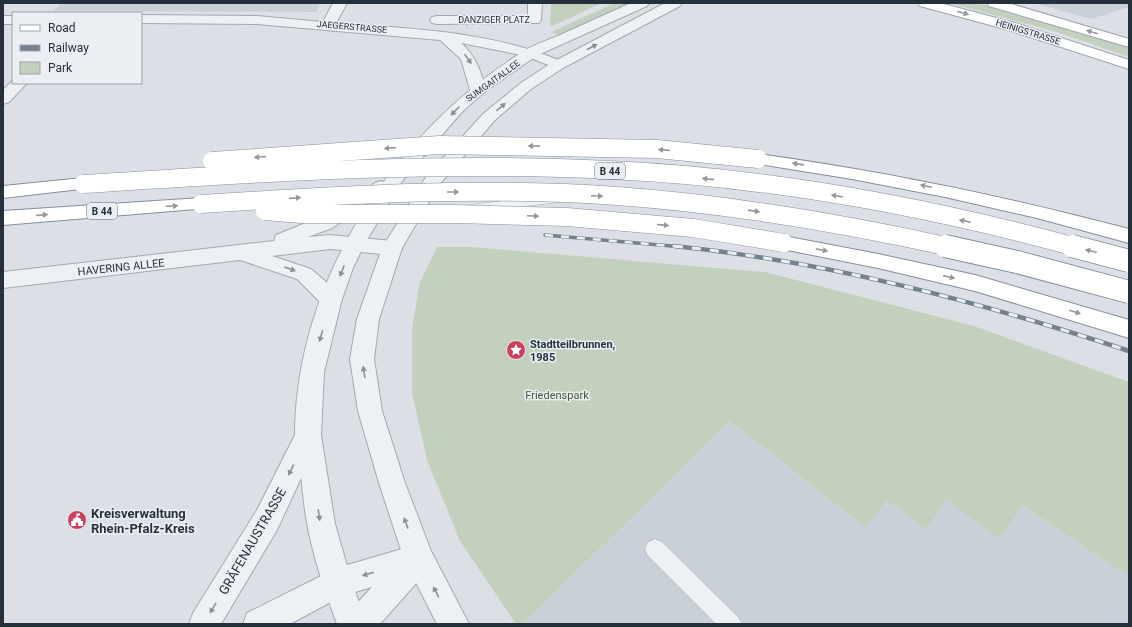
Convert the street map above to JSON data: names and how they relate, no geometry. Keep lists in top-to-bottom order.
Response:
{
  "streets": {
    "main road": ["HEINIGSTRASSE", "B 44"],
    "street": [
      "DANZIGER PLATZ",
      "JAEGERSTRASSE",
      "SUMGAITALLEE",
      "HAVERING ALLEE",
      "GRÄFENAUSTRASSE"
    ]
  },
  "crossings": [
    ["JAEGERSTRASSE", "SUMGAITALLEE"],
    ["SUMGAITALLEE", "HAVERING ALLEE"],
    ["SUMGAITALLEE", "GRÄFENAUSTRASSE"]
  ],
  "parks": ["Friedenspark"],
  "places": {
    "place": ["Stadtteilbrunnen, 1985"],
    "public building": ["Kreisverwaltung Rhein-Pfalz-Kreis"]
  },
  "legend": ["Road", "Railway", "Park"]
}
